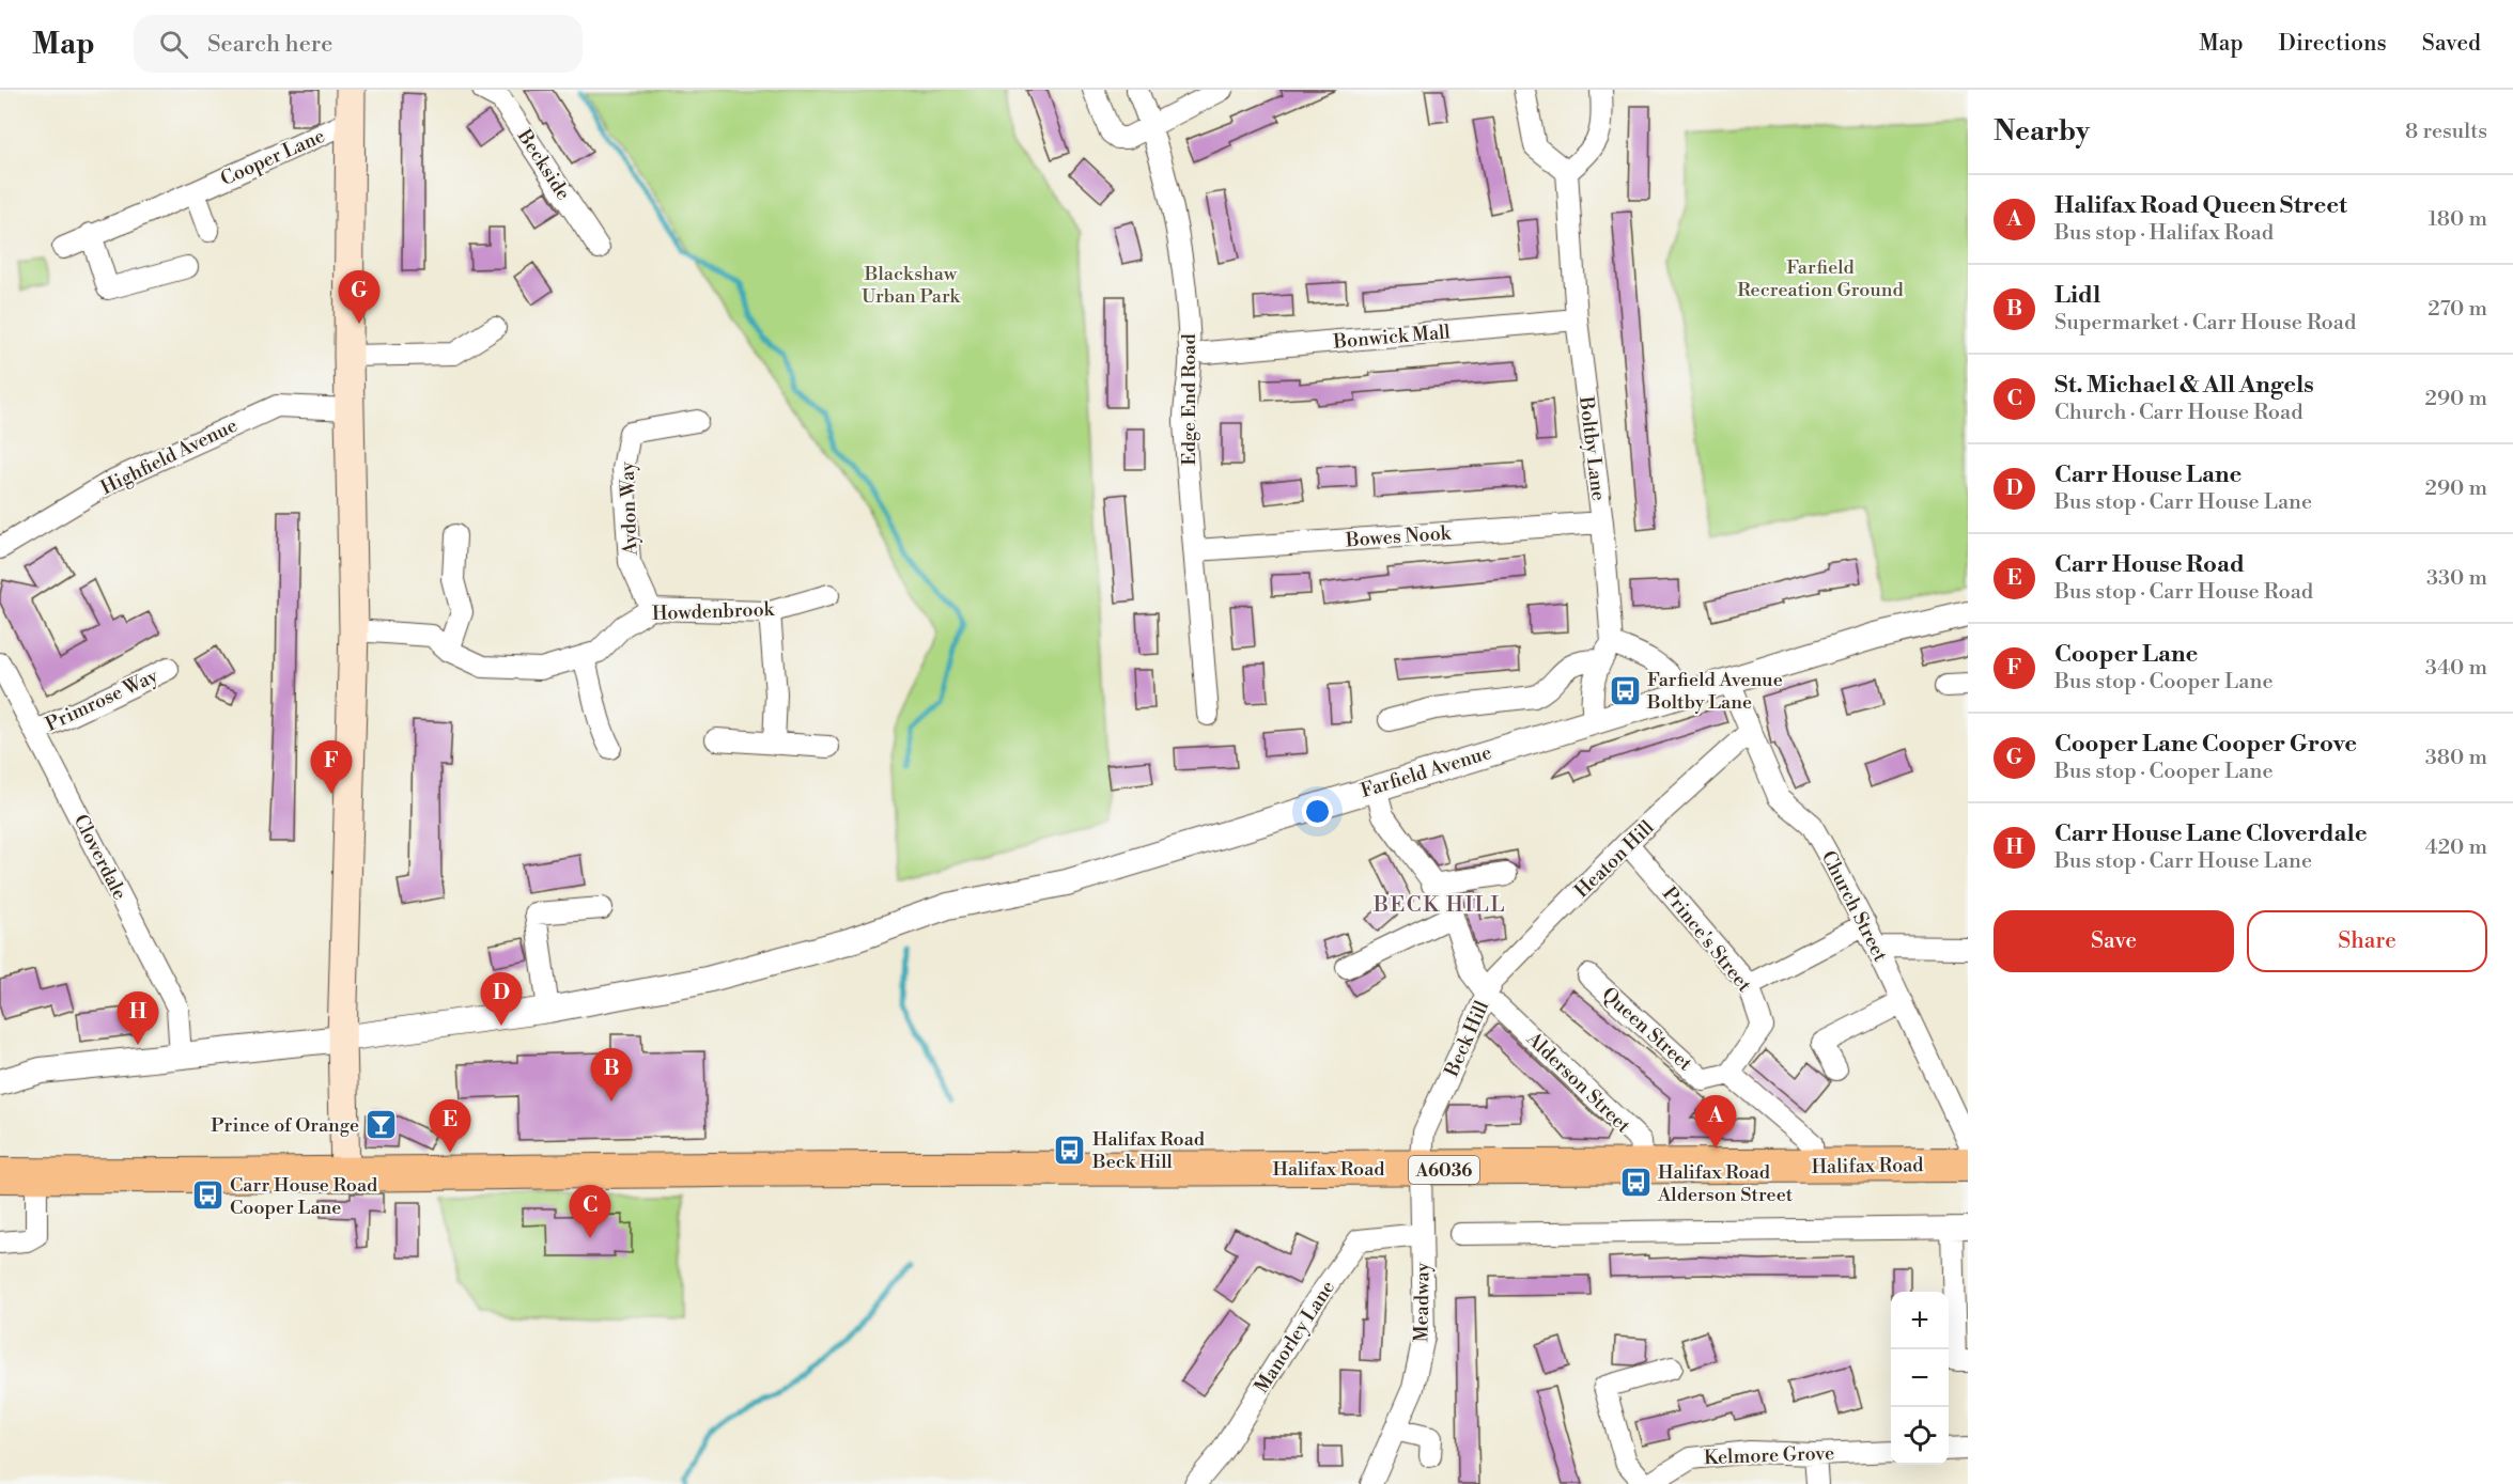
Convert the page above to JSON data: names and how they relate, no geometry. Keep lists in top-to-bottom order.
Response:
{
  "streets": {
    "highway": ["Halifax Road", "A6036"],
    "main road": ["Cooper Lane"],
    "street": [
      "Beckside",
      "Bonwick Mall",
      "Edge End Road",
      "Boltby Lane",
      "Highfield Avenue",
      "Aydon Way",
      "Bowes Nook",
      "Howdenbrook",
      "Primrose Way",
      "Farfield Avenue",
      "Cloverdale",
      "Heaton Hill",
      "Church Street",
      "Prince's Street",
      "Queen Street",
      "Beck Hill",
      "Alderson Street",
      "Meadway",
      "Manorley Lane",
      "Kelmore Grove"
    ]
  },
  "crossings": [
    ["Cooper Lane", "Highfield Avenue"],
    ["Cooper Lane", "Howdenbrook"],
    ["Cooper Lane", "Farfield Avenue"],
    ["Cooper Lane", "Halifax Road"],
    ["Cooper Lane", "A6036"],
    ["Bonwick Mall", "Boltby Lane"],
    ["Edge End Road", "Bowes Nook"],
    ["Boltby Lane", "Bowes Nook"],
    ["Boltby Lane", "Farfield Avenue"],
    ["Aydon Way", "Howdenbrook"],
    ["Primrose Way", "Cloverdale"],
    ["Farfield Avenue", "Cloverdale"],
    ["Farfield Avenue", "Church Street"],
    ["Farfield Avenue", "Beck Hill"],
    ["Heaton Hill", "Church Street"],
    ["Heaton Hill", "Prince's Street"],
    ["Heaton Hill", "Beck Hill"],
    ["Heaton Hill", "Alderson Street"],
    ["Prince's Street", "Queen Street"],
    ["Beck Hill", "Alderson Street"],
    ["Beck Hill", "Halifax Road"],
    ["Beck Hill", "Meadway"],
    ["Alderson Street", "Halifax Road"],
    ["Halifax Road", "A6036"],
    ["Halifax Road", "Meadway"],
    ["Meadway", "Manorley Lane"]
  ],
  "districts": ["BECK HILL"],
  "parks": ["Farfield Recreation Ground", "Blackshaw Urban Park"],
  "places": {
    "bus stop": [
      "Farfield Avenue Boltby Lane",
      "Halifax Road Beck Hill",
      "Halifax Road Alderson Street",
      "Carr House Road Cooper Lane"
    ],
    "bar": ["Prince of Orange"]
  },
  "page": {
    "header": "Map",
    "search": "Search here",
    "nav": ["Map", "Directions", "Saved"],
    "heading": ["Nearby", "8 results"],
    "list": [
      {
        "mark": "A",
        "name": "Halifax Road Queen Street",
        "note": "Bus stop · Halifax Road",
        "value": "180 m"
      },
      {
        "mark": "B",
        "name": "Lidl",
        "note": "Supermarket · Carr House Road",
        "value": "270 m"
      },
      {
        "mark": "C",
        "name": "St. Michael & All Angels",
        "note": "Church · Carr House Road",
        "value": "290 m"
      },
      {
        "mark": "D",
        "name": "Carr House Lane",
        "note": "Bus stop · Carr House Lane",
        "value": "290 m"
      },
      {
        "mark": "E",
        "name": "Carr House Road",
        "note": "Bus stop · Carr House Road",
        "value": "330 m"
      },
      {
        "mark": "F",
        "name": "Cooper Lane",
        "note": "Bus stop · Cooper Lane",
        "value": "340 m"
      },
      {
        "mark": "G",
        "name": "Cooper Lane Cooper Grove",
        "note": "Bus stop · Cooper Lane",
        "value": "380 m"
      },
      {
        "mark": "H",
        "name": "Carr House Lane Cloverdale",
        "note": "Bus stop · Carr House Lane",
        "value": "420 m"
      }
    ],
    "pins": [
      "G",
      "F",
      "D",
      "H",
      "B",
      "A",
      "E",
      "C"
    ],
    "buttons": ["Save", "Share"],
    "map_buttons": ["+", "−"]
  }
}
